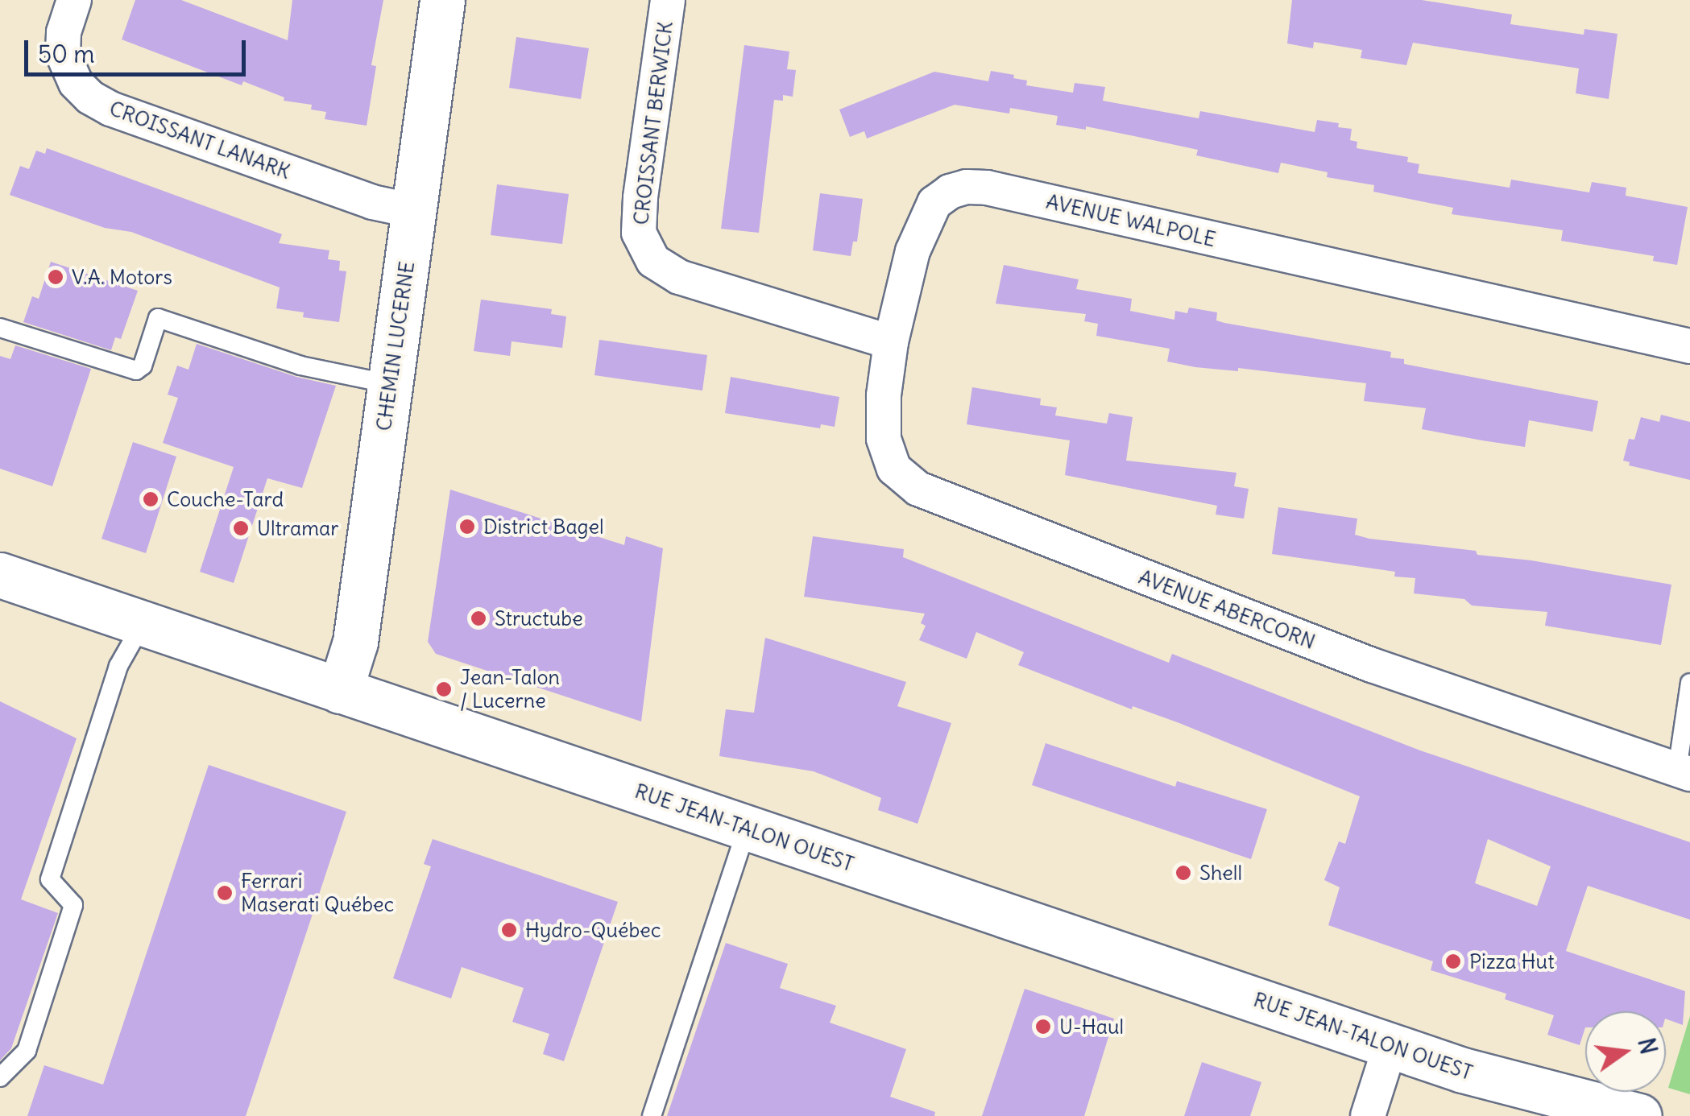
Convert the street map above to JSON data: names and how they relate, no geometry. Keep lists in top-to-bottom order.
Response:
{
  "streets": {
    "main road": ["CHEMIN LUCERNE", "RUE JEAN-TALON OUEST"],
    "street": [
      "CROISSANT BERWICK",
      "CROISSANT LANARK",
      "AVENUE WALPOLE",
      "AVENUE ABERCORN"
    ]
  },
  "crossings": [
    ["CROISSANT BERWICK", "AVENUE WALPOLE"],
    ["CROISSANT BERWICK", "AVENUE ABERCORN"],
    ["CROISSANT LANARK", "CHEMIN LUCERNE"],
    ["AVENUE WALPOLE", "AVENUE ABERCORN"],
    ["CHEMIN LUCERNE", "RUE JEAN-TALON OUEST"]
  ],
  "places": [
    "V.A. Motors",
    "Couche-Tard",
    "District Bagel",
    "Ultramar",
    "Structube",
    "Jean-Talon / Lucerne",
    "Shell",
    "Ferrari Maserati Québec",
    "Hydro-Québec",
    "Pizza Hut",
    "U-Haul"
  ],
  "scale_bar": "50 m",
  "north": "right"
}
